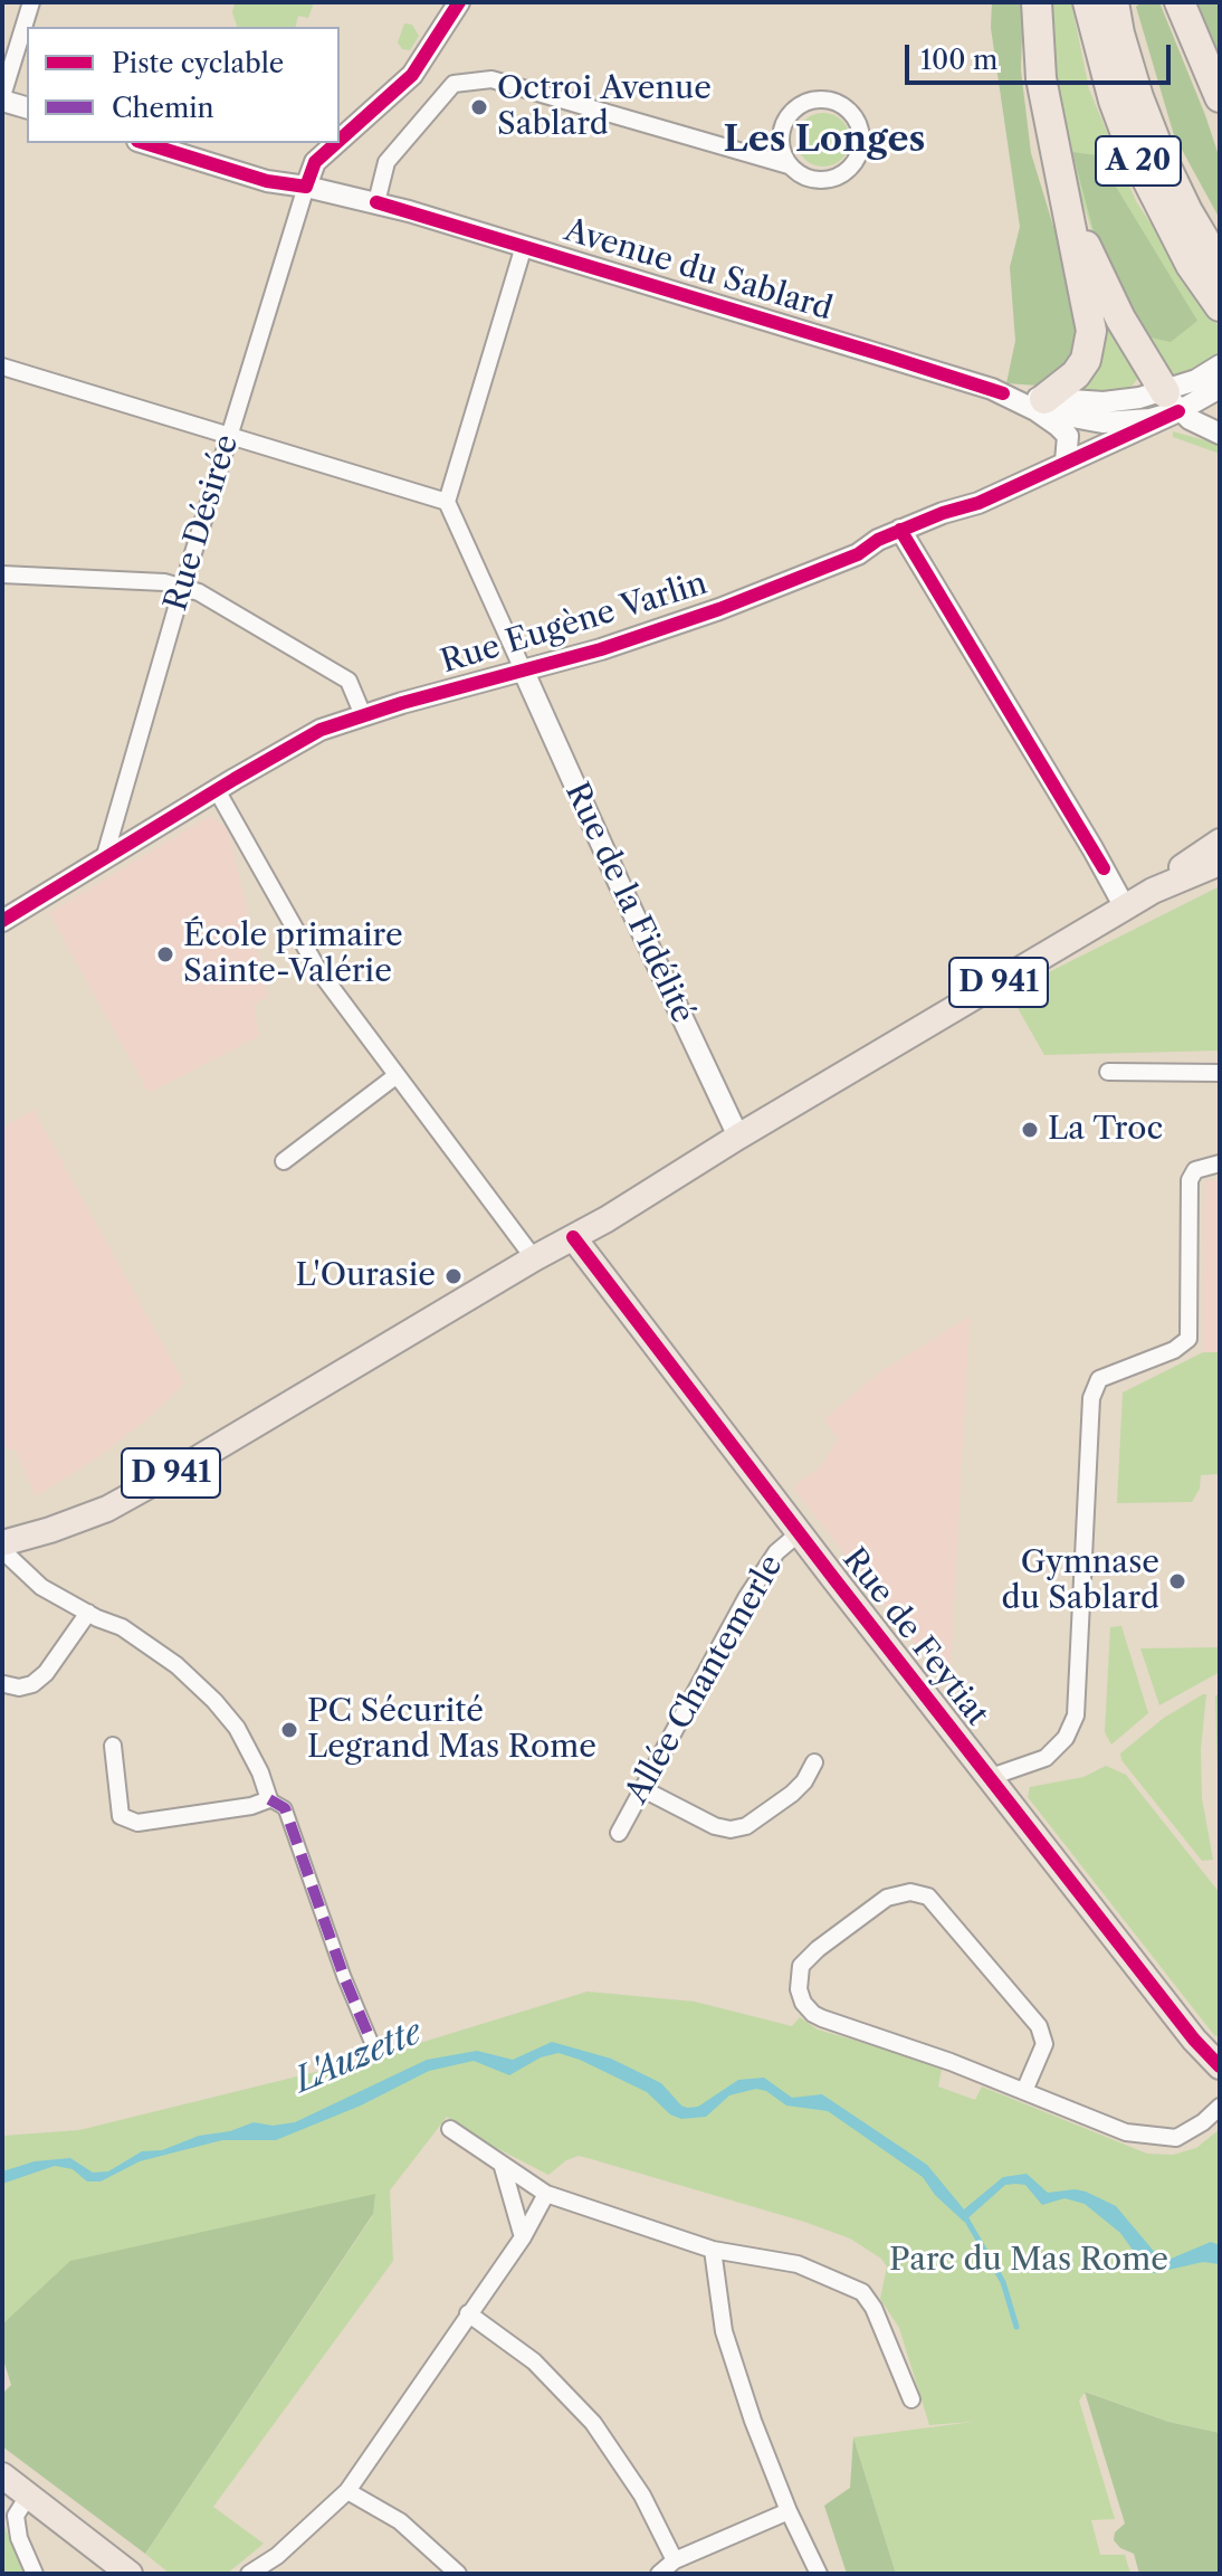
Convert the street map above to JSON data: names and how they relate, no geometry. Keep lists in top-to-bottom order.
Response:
{
  "streets": {
    "highway": ["A 20"],
    "main road": ["D 941", "Rue de Feytiat"],
    "street": [
      "Avenue du Sablard",
      "Rue Désirée",
      "Rue Eugène Varlin",
      "Rue de la Fidélité",
      "Allée Chantemerle"
    ]
  },
  "crossings": [
    ["Avenue du Sablard", "Rue Désirée"],
    ["Avenue du Sablard", "Rue Eugène Varlin"],
    ["Rue Désirée", "Rue Eugène Varlin"],
    ["Rue Eugène Varlin", "Rue de la Fidélité"],
    ["Rue de la Fidélité", "D 941"],
    ["D 941", "Rue de Feytiat"],
    ["Rue de Feytiat", "Allée Chantemerle"]
  ],
  "districts": ["Les Longes"],
  "water": ["L'Auzette"],
  "parks": ["Parc du Mas Rome"],
  "places": [
    "Octroi Avenue Sablard",
    "École primaire Sainte-Valérie",
    "La Troc",
    "L'Ourasie",
    "Gymnase du Sablard",
    "PC Sécurité Legrand Mas Rome"
  ],
  "legend": ["Piste cyclable", "Chemin"],
  "scale_bar": "100 m"
}
